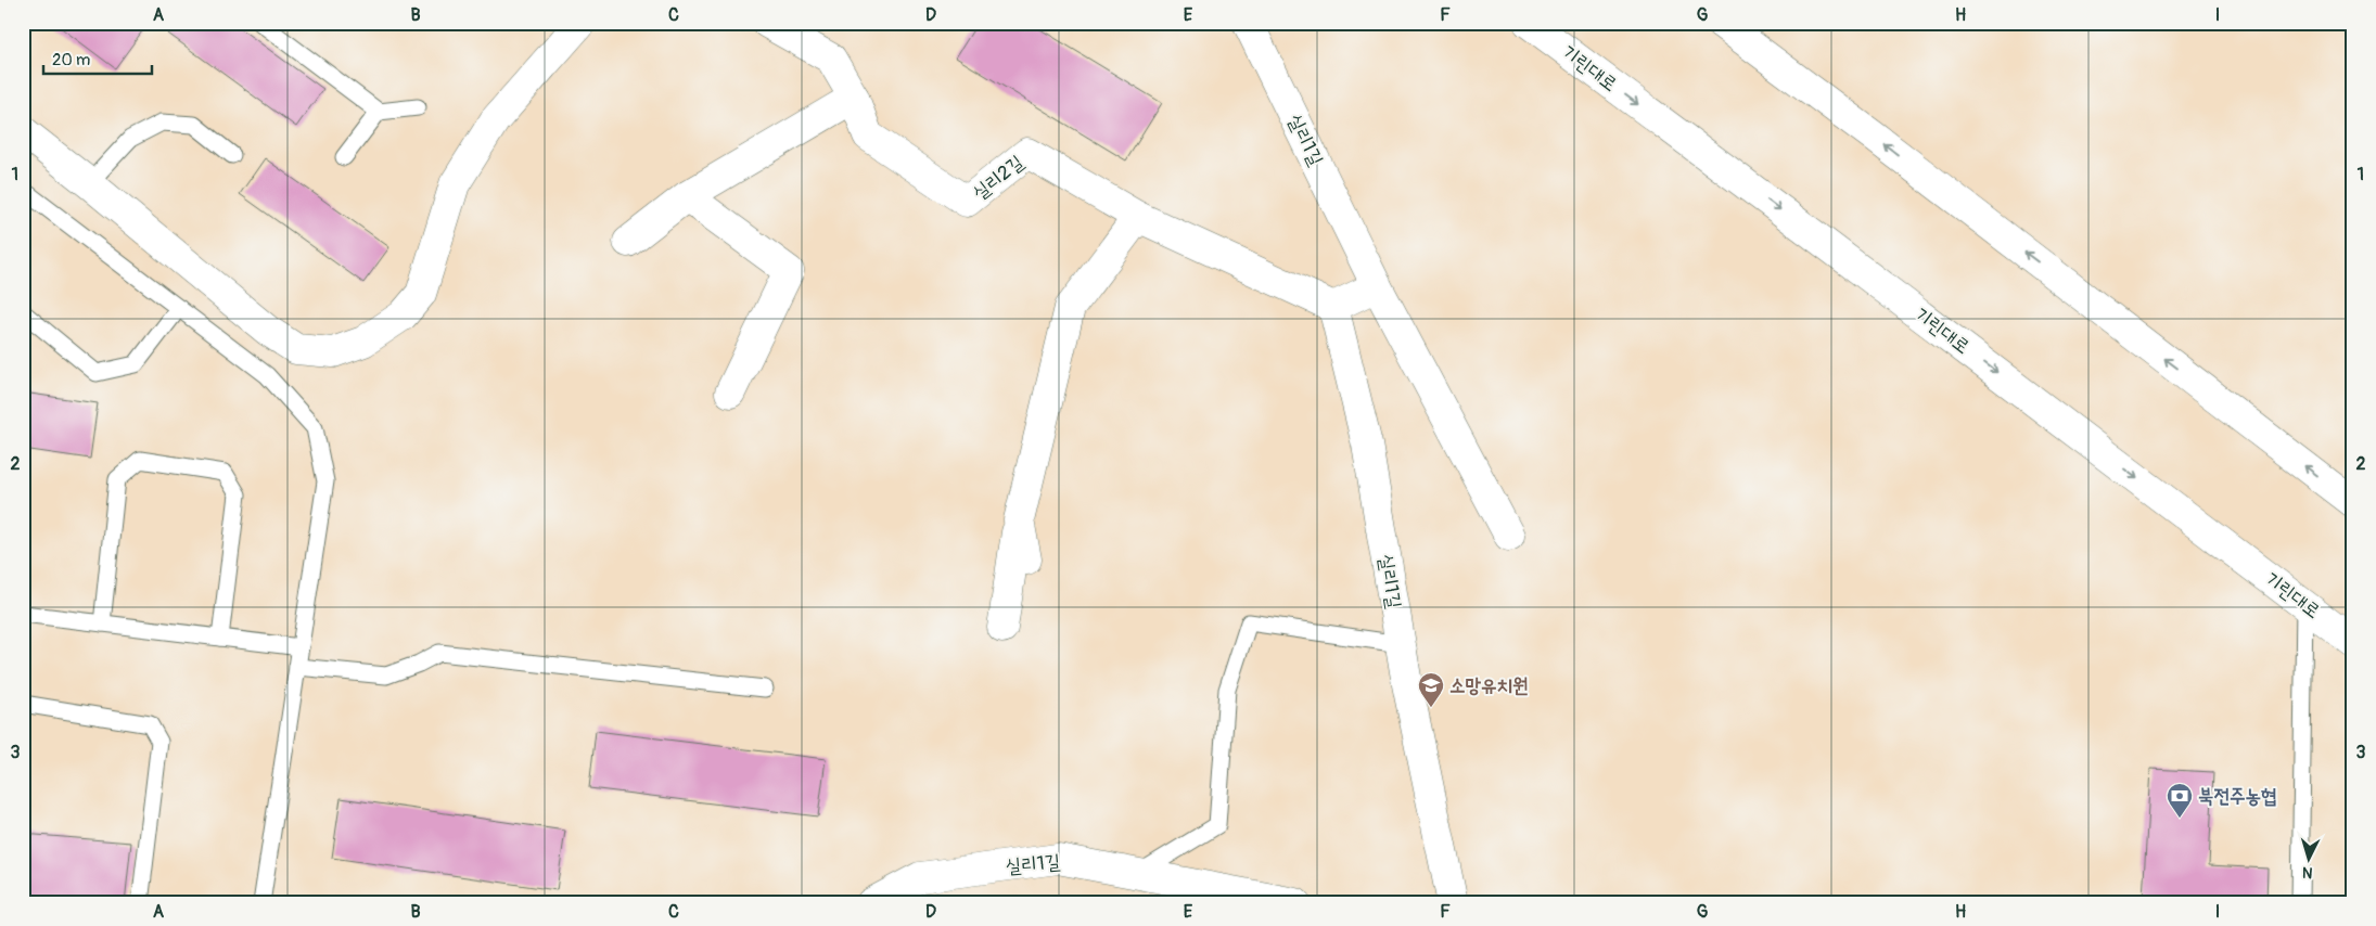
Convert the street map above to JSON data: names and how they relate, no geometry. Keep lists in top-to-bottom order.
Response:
{
  "streets": {
    "street": ["기린대로", "실리1길", "실리2길"]
  },
  "crossings": [
    ["실리1길", "실리2길"]
  ],
  "places": {
    "school or university": ["소망유치원"],
    "bank": ["북전주농협"]
  },
  "scale_bar": "20 m",
  "north": "bottom",
  "grid": {
    "columns": [
      "A",
      "B",
      "C",
      "D",
      "E",
      "F",
      "G",
      "H",
      "I"
    ],
    "rows": ["1", "2", "3"]
  }
}
